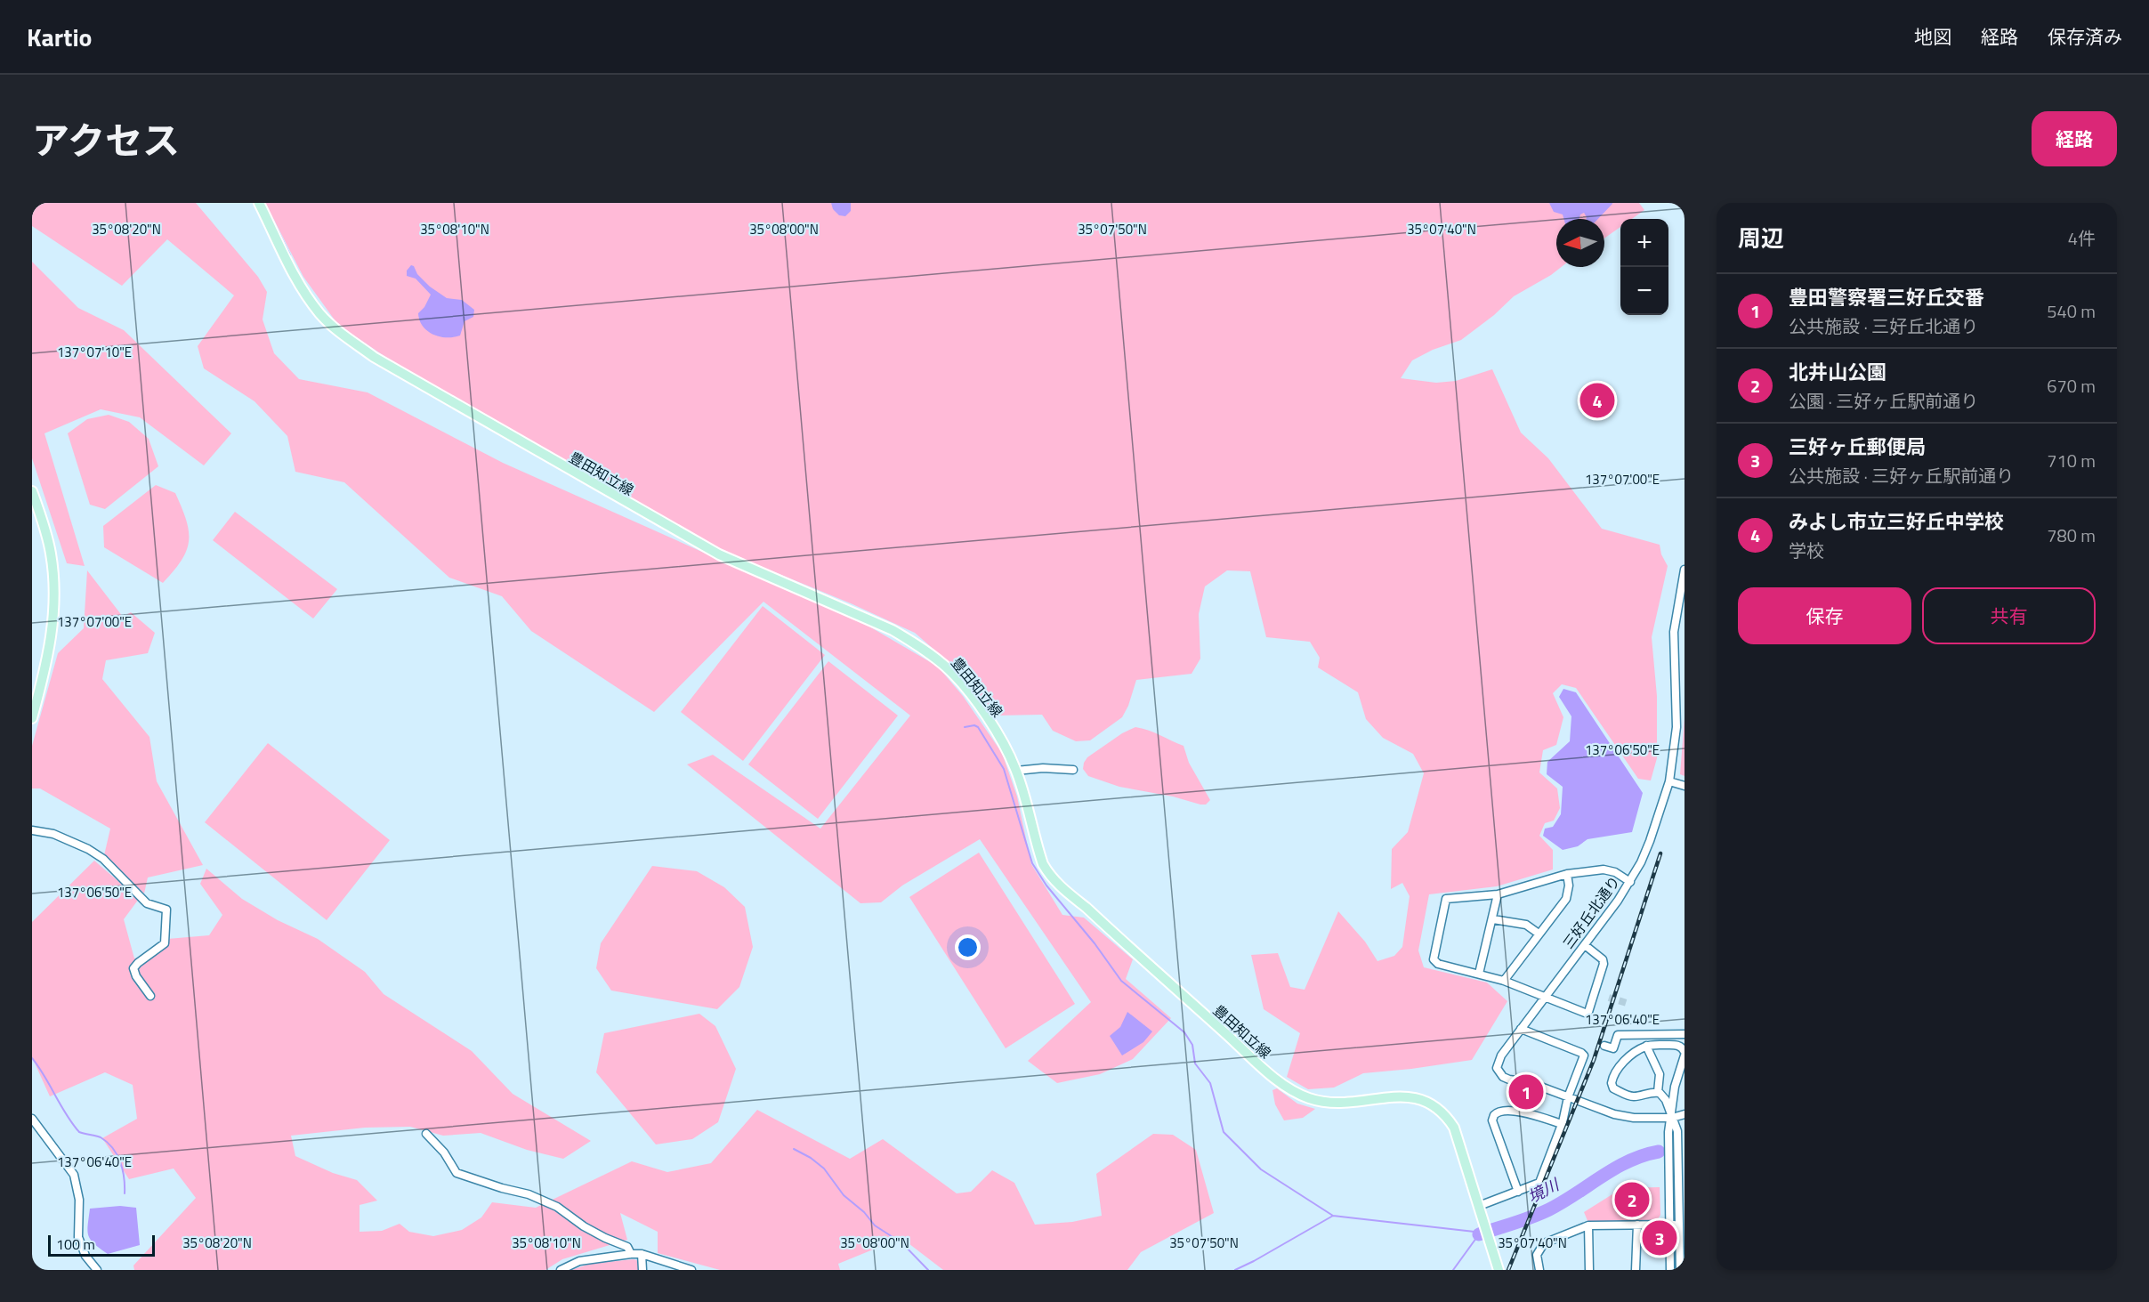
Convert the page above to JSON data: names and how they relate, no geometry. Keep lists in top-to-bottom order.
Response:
{
  "streets": {
    "main road": ["豊田知立線"],
    "street": ["三好丘北通り"]
  },
  "water": ["境川"],
  "scale_bar": "100 m",
  "north": "left",
  "page": {
    "header": "Kartio",
    "nav": ["地図", "経路", "保存済み"],
    "title": "アクセス",
    "buttons": [
      "経路",
      ["保存", "共有"]
    ],
    "heading": ["周辺", "4件"],
    "map_buttons": ["+", "−"],
    "list": [
      {
        "mark": "1",
        "name": "豊田警察署三好丘交番",
        "note": "公共施設 · 三好丘北通り",
        "value": "540 m"
      },
      {
        "mark": "2",
        "name": "北井山公園",
        "note": "公園 · 三好ヶ丘駅前通り",
        "value": "670 m"
      },
      {
        "mark": "3",
        "name": "三好ヶ丘郵便局",
        "note": "公共施設 · 三好ヶ丘駅前通り",
        "value": "710 m"
      },
      {
        "mark": "4",
        "name": "みよし市立三好丘中学校",
        "note": "学校",
        "value": "780 m"
      }
    ],
    "pins": [
      "4",
      "1",
      "2",
      "3"
    ],
    "scale": "100 m"
  },
  "coordinates": [
    "35°08'20\"N",
    "35°08'10\"N",
    "35°08'00\"N",
    "35°07'50\"N",
    "35°07'40\"N",
    "137°07'10\"E",
    "137°07'00\"E",
    "137°06'50\"E",
    "137°06'40\"E"
  ]
}
